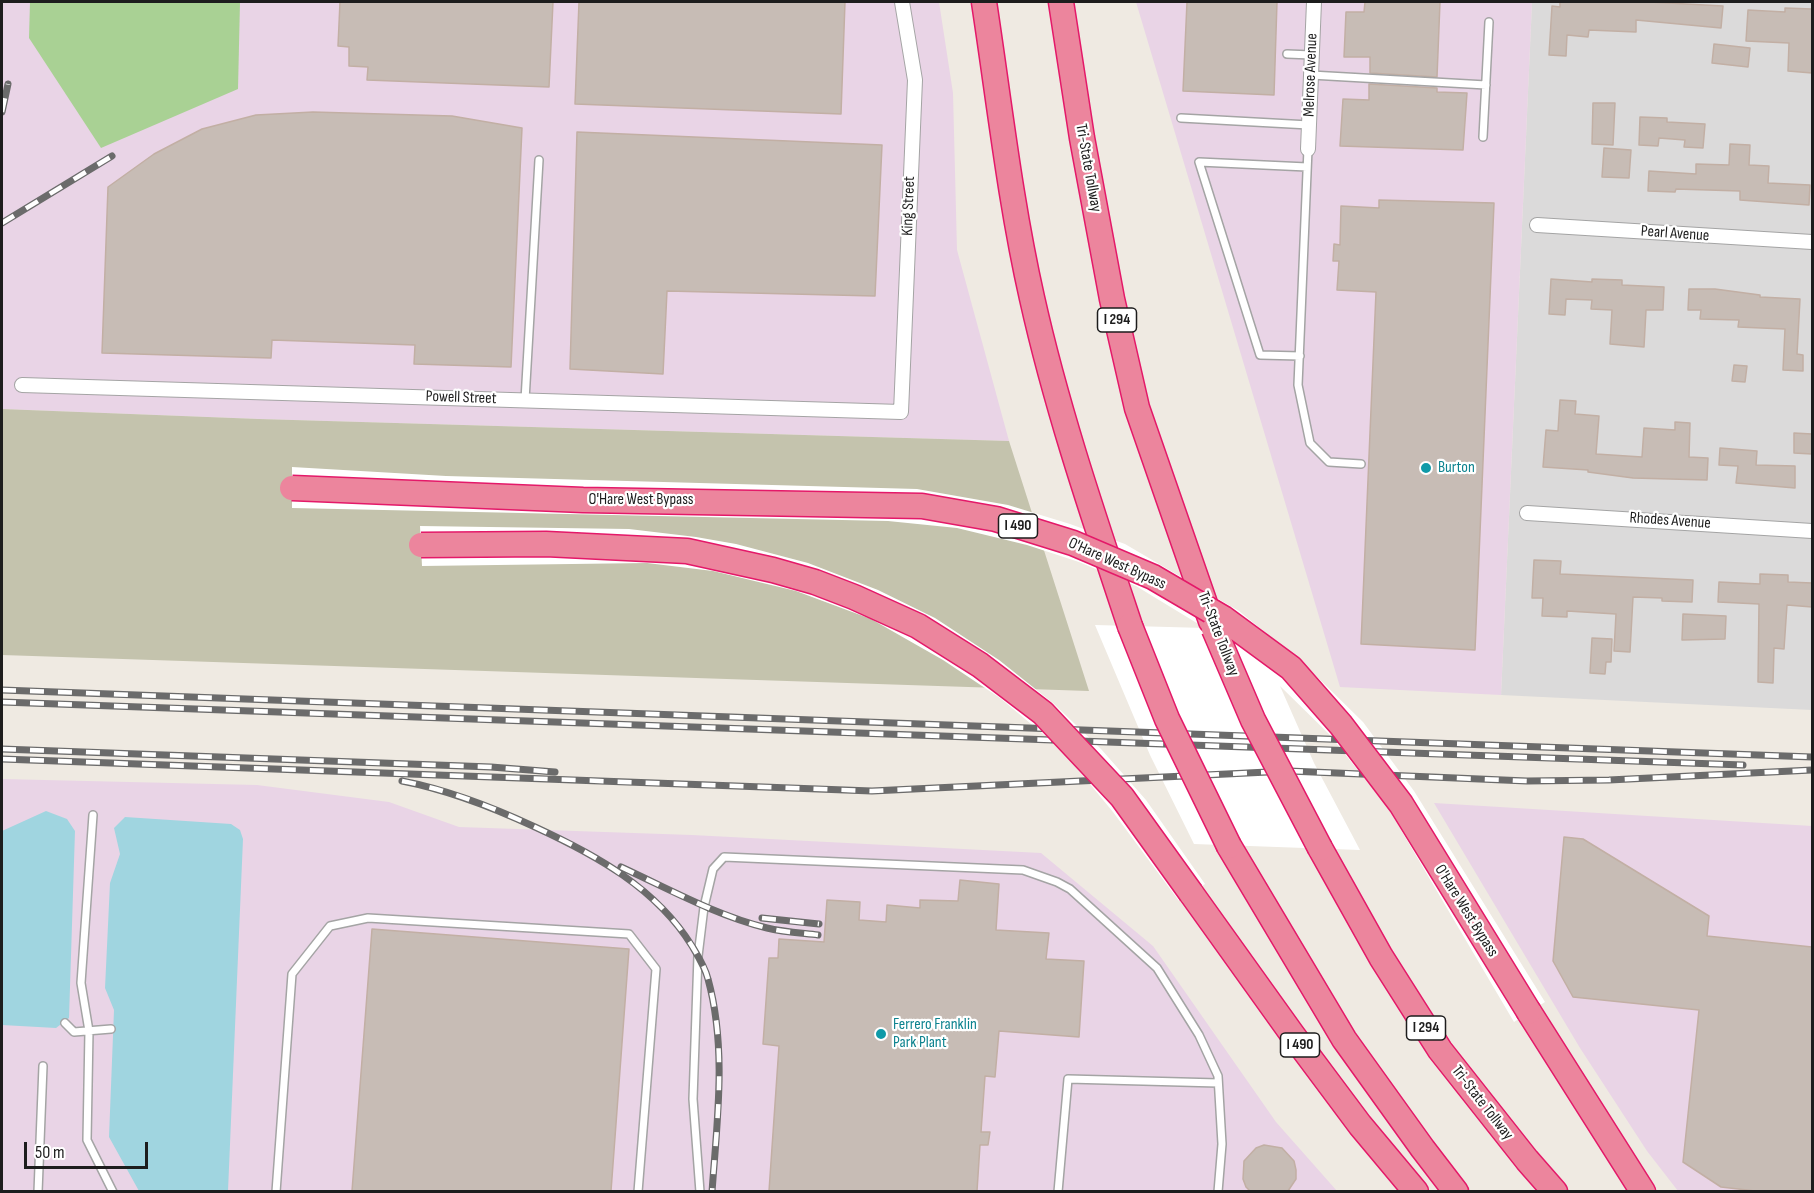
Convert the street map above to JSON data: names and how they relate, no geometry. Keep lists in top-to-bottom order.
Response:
{
  "streets": {
    "highway": [
      "Tri-State Tollway",
      "I 294",
      "O'Hare West Bypass",
      "I 490"
    ],
    "street": [
      "Melrose Avenue",
      "King Street",
      "Pearl Avenue",
      "Powell Street",
      "Rhodes Avenue"
    ]
  },
  "crossings": [
    ["King Street", "Powell Street"]
  ],
  "places": ["Burton", "Ferrero Franklin Park Plant"],
  "scale_bar": "50 m"
}
